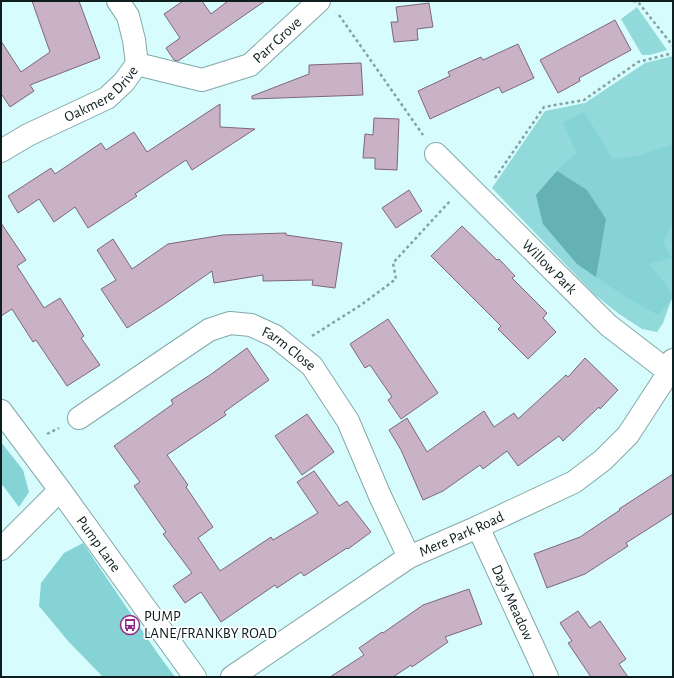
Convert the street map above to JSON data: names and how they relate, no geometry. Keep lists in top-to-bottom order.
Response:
{
  "streets": {
    "street": [
      "Parr Grove",
      "Oakmere Drive",
      "Willow Park",
      "Farm Close",
      "Mere Park Road",
      "Pump Lane",
      "Days Meadow"
    ]
  },
  "crossings": [
    ["Parr Grove", "Oakmere Drive"],
    ["Willow Park", "Mere Park Road"],
    ["Farm Close", "Mere Park Road"],
    ["Mere Park Road", "Days Meadow"]
  ],
  "places": {
    "bus stop": ["PUMP LANE/FRANKBY ROAD"]
  }
}
